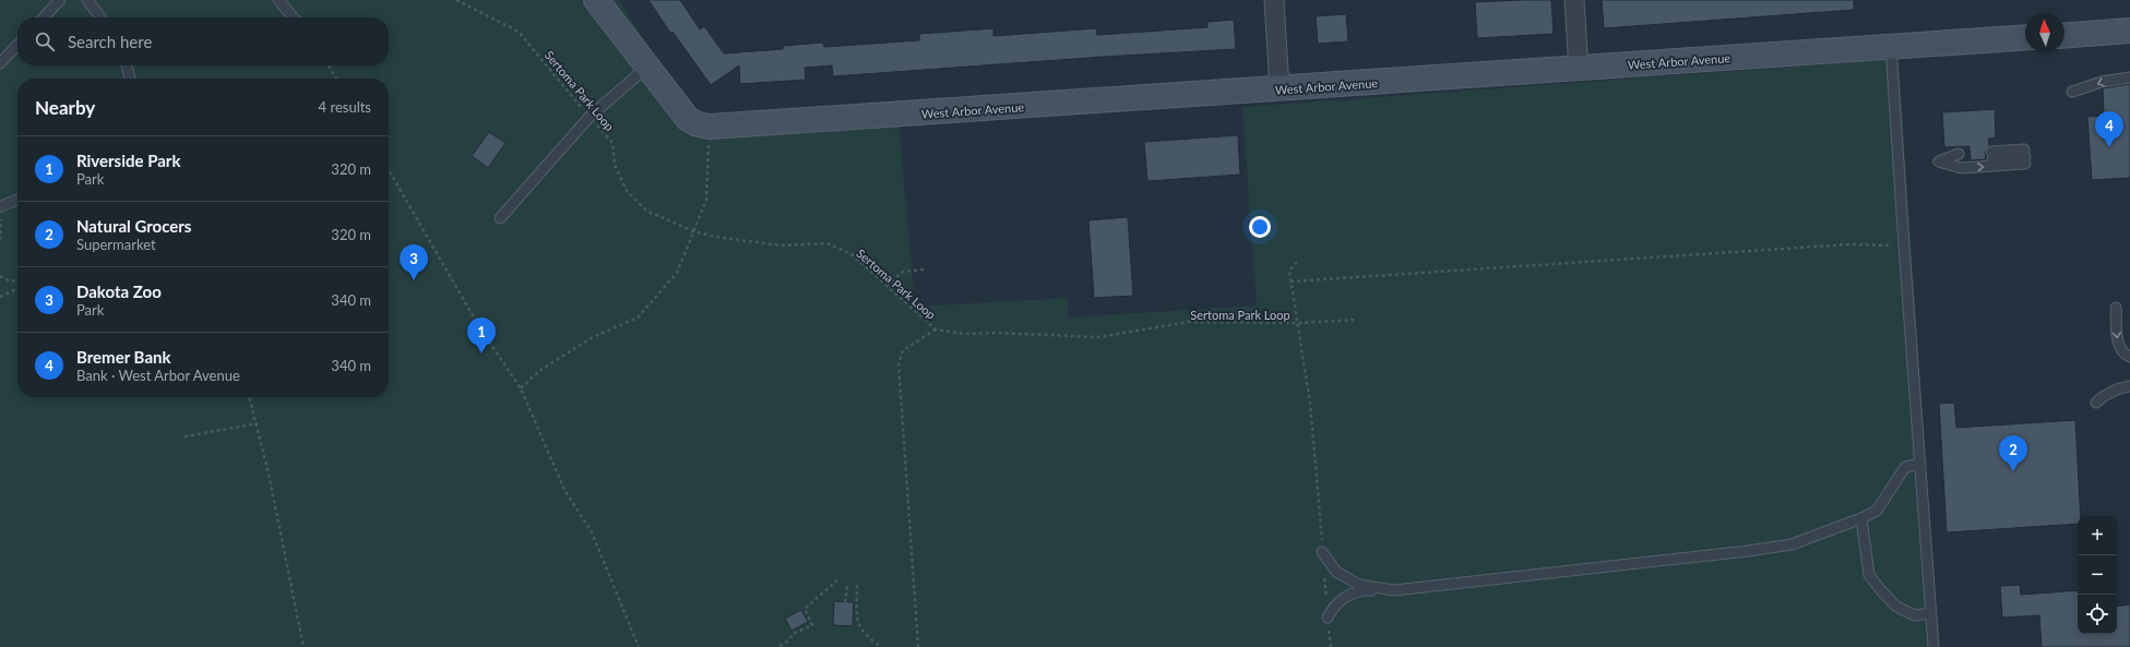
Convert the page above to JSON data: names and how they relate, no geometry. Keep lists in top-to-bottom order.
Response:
{
  "streets": {
    "main road": ["West Arbor Avenue"],
    "path": ["Sertoma Park Loop"]
  },
  "north": "top",
  "page": {
    "search": "Search here",
    "heading": ["Nearby", "4 results"],
    "pins": [
      "4",
      "3",
      "1",
      "2"
    ],
    "list": [
      {
        "mark": "1",
        "name": "Riverside Park",
        "note": "Park",
        "value": "320 m"
      },
      {
        "mark": "2",
        "name": "Natural Grocers",
        "note": "Supermarket",
        "value": "320 m"
      },
      {
        "mark": "3",
        "name": "Dakota Zoo",
        "note": "Park",
        "value": "340 m"
      },
      {
        "mark": "4",
        "name": "Bremer Bank",
        "note": "Bank · West Arbor Avenue",
        "value": "340 m"
      }
    ],
    "map_buttons": ["+", "−"]
  }
}
